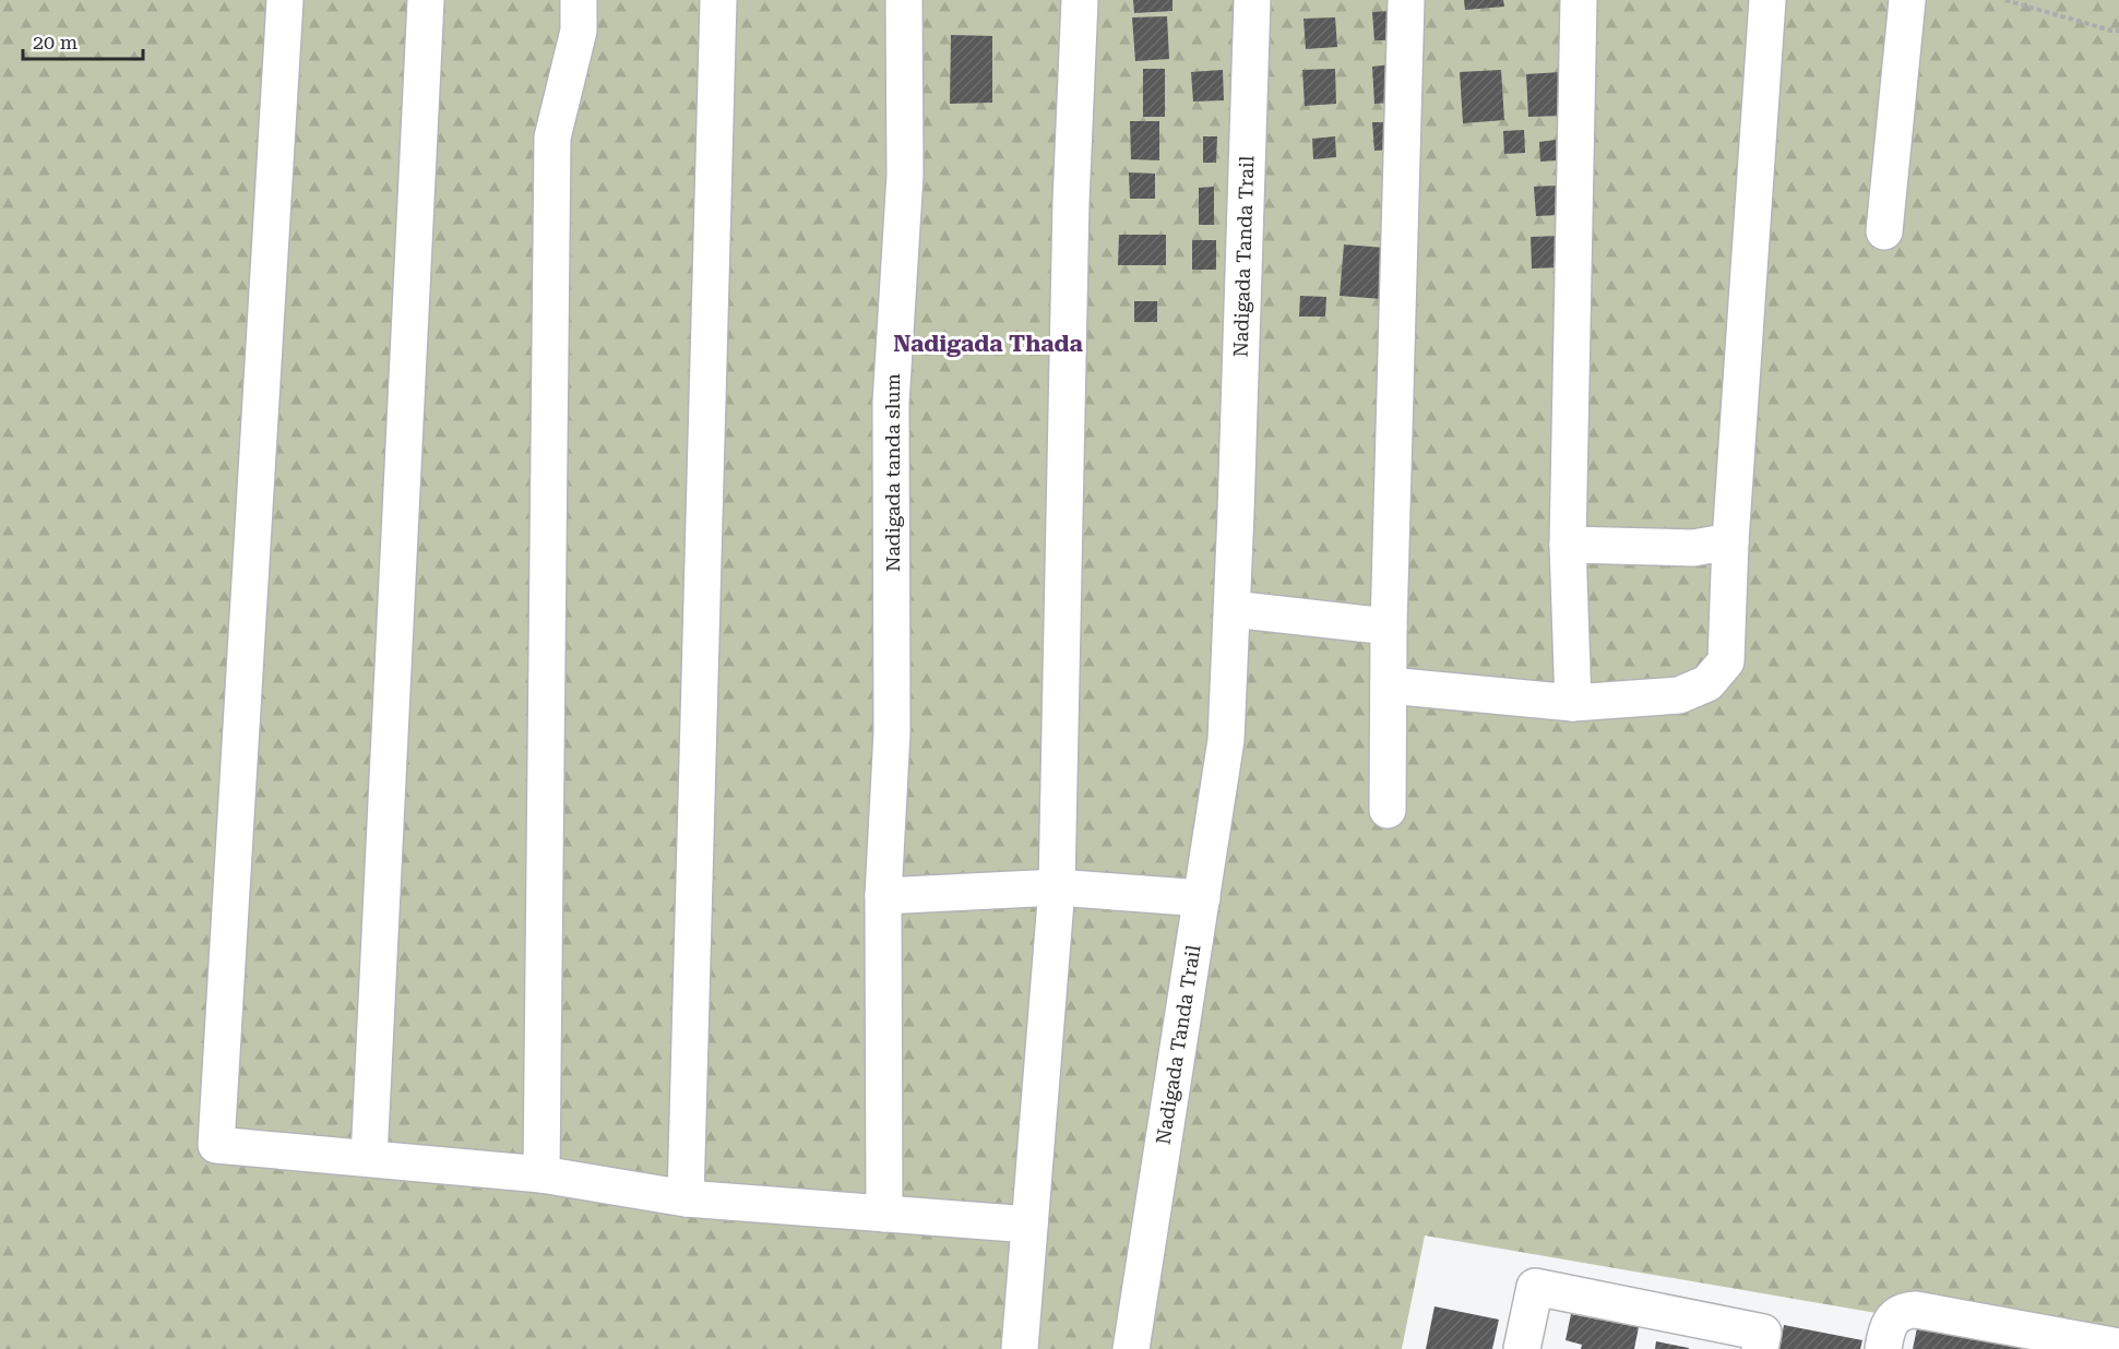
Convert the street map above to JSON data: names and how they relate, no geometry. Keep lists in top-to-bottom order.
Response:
{
  "streets": {
    "street": ["Nadigada Tanda Trail", "Nadigada tanda slum"]
  },
  "districts": ["Nadigada Thada"],
  "scale_bar": "20 m"
}
